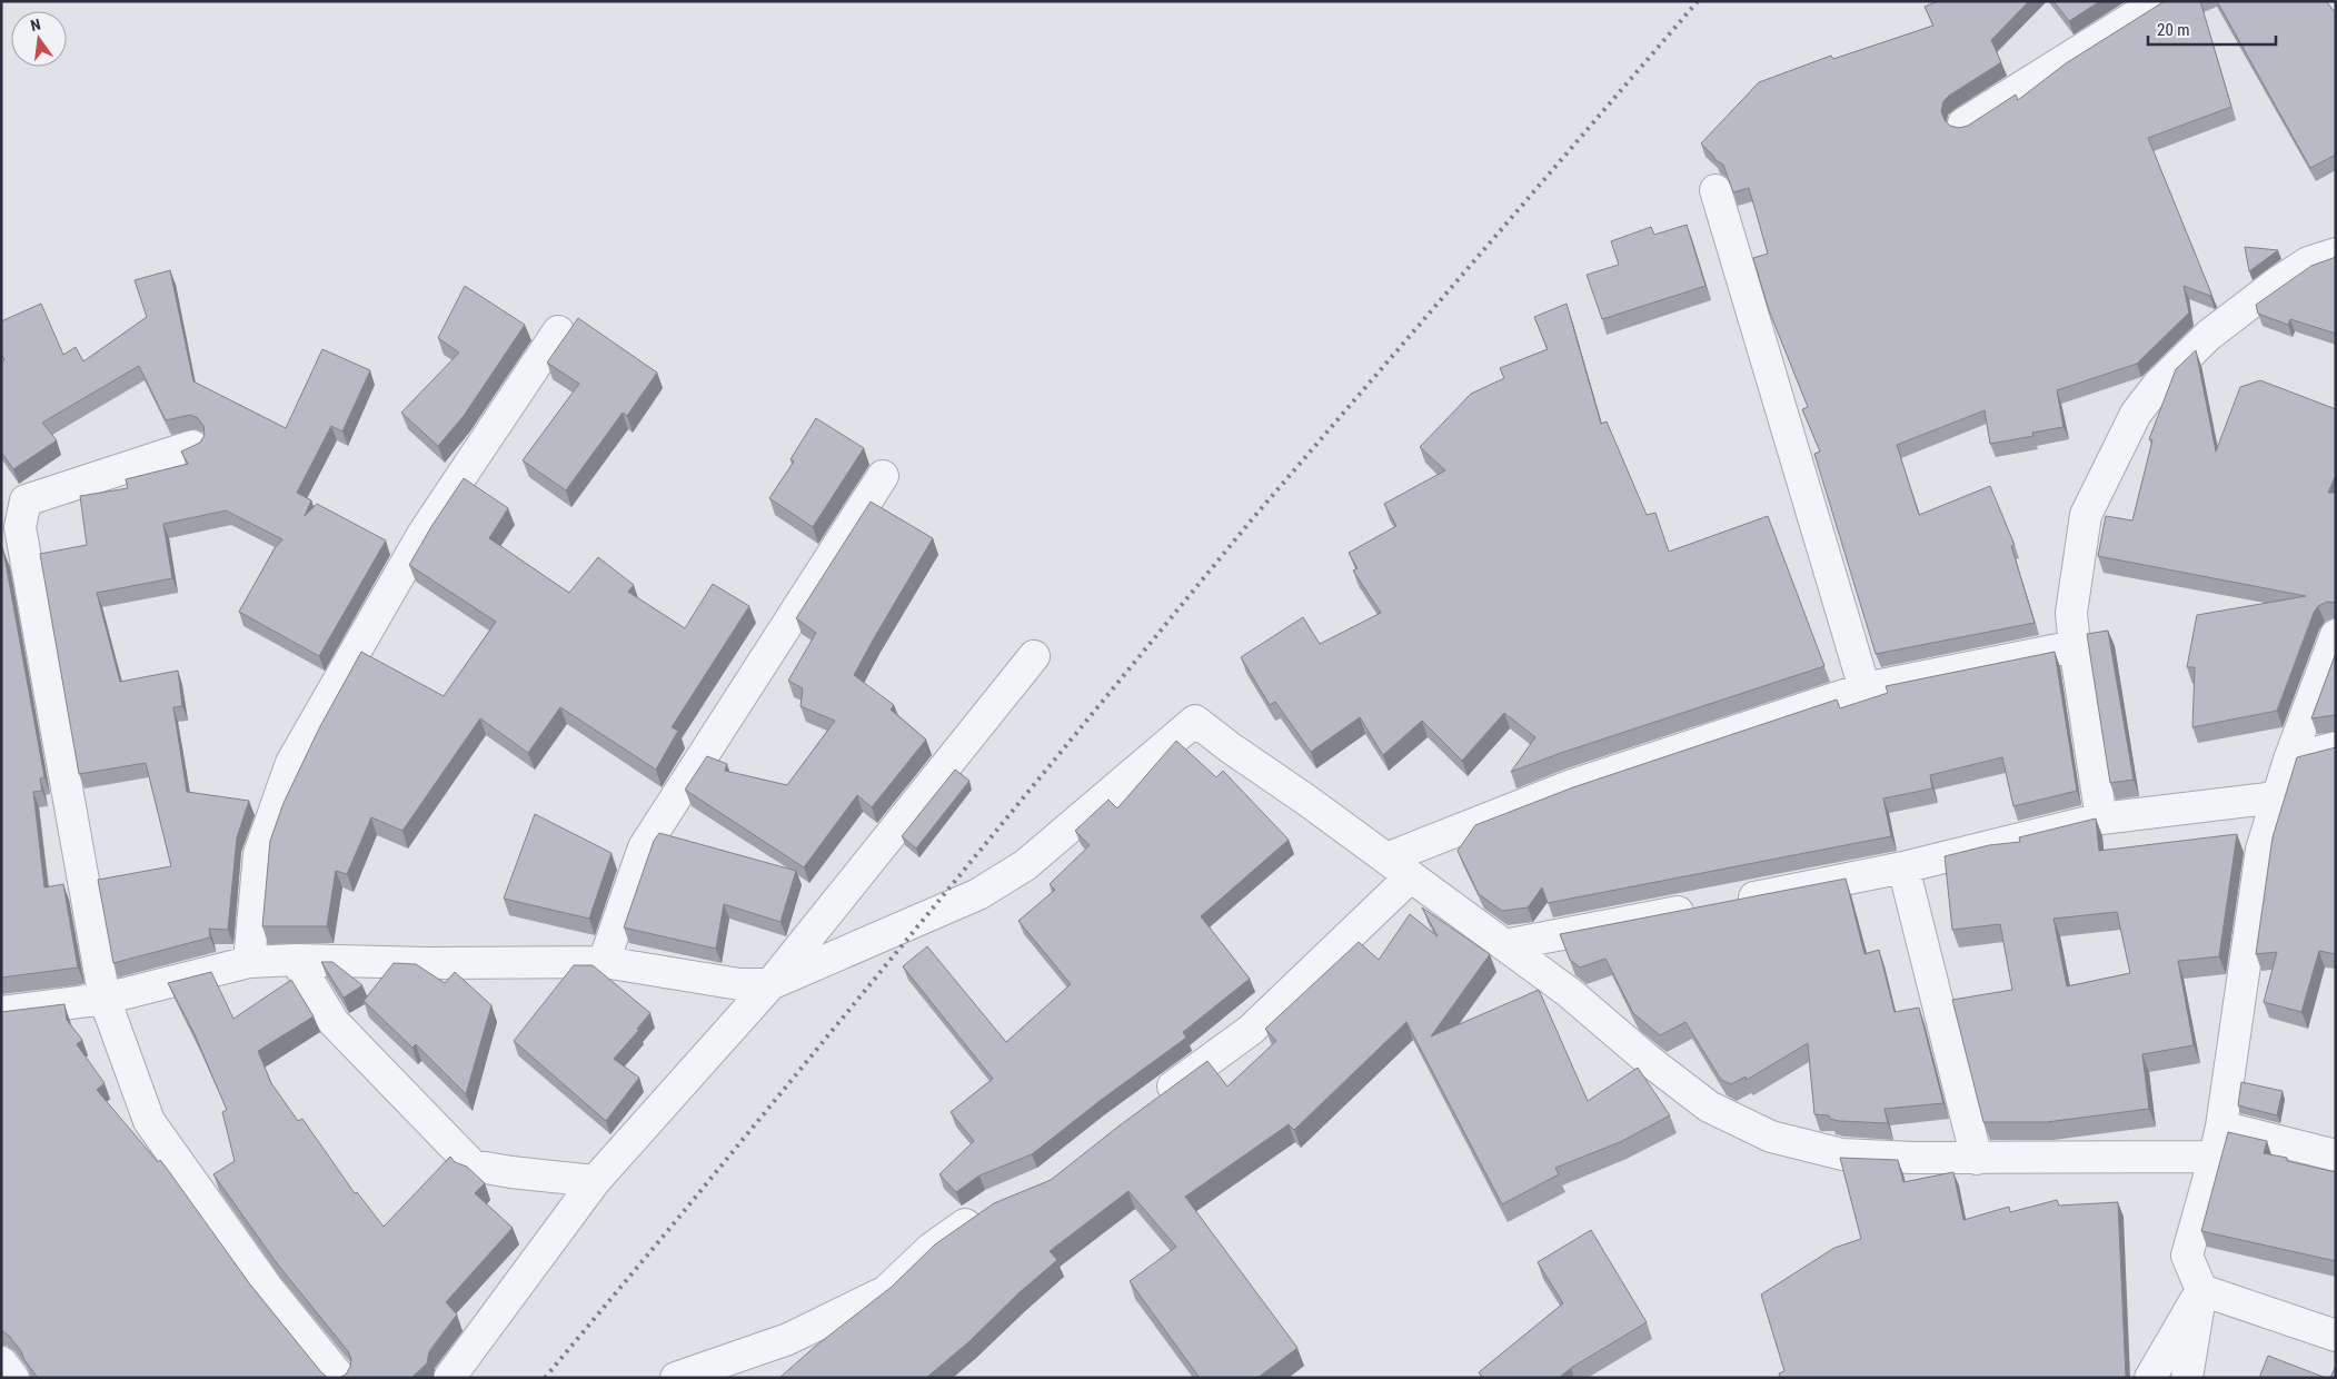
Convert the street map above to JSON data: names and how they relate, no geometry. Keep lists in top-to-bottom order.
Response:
{
  "scale_bar": "20 m",
  "north": "top"
}
